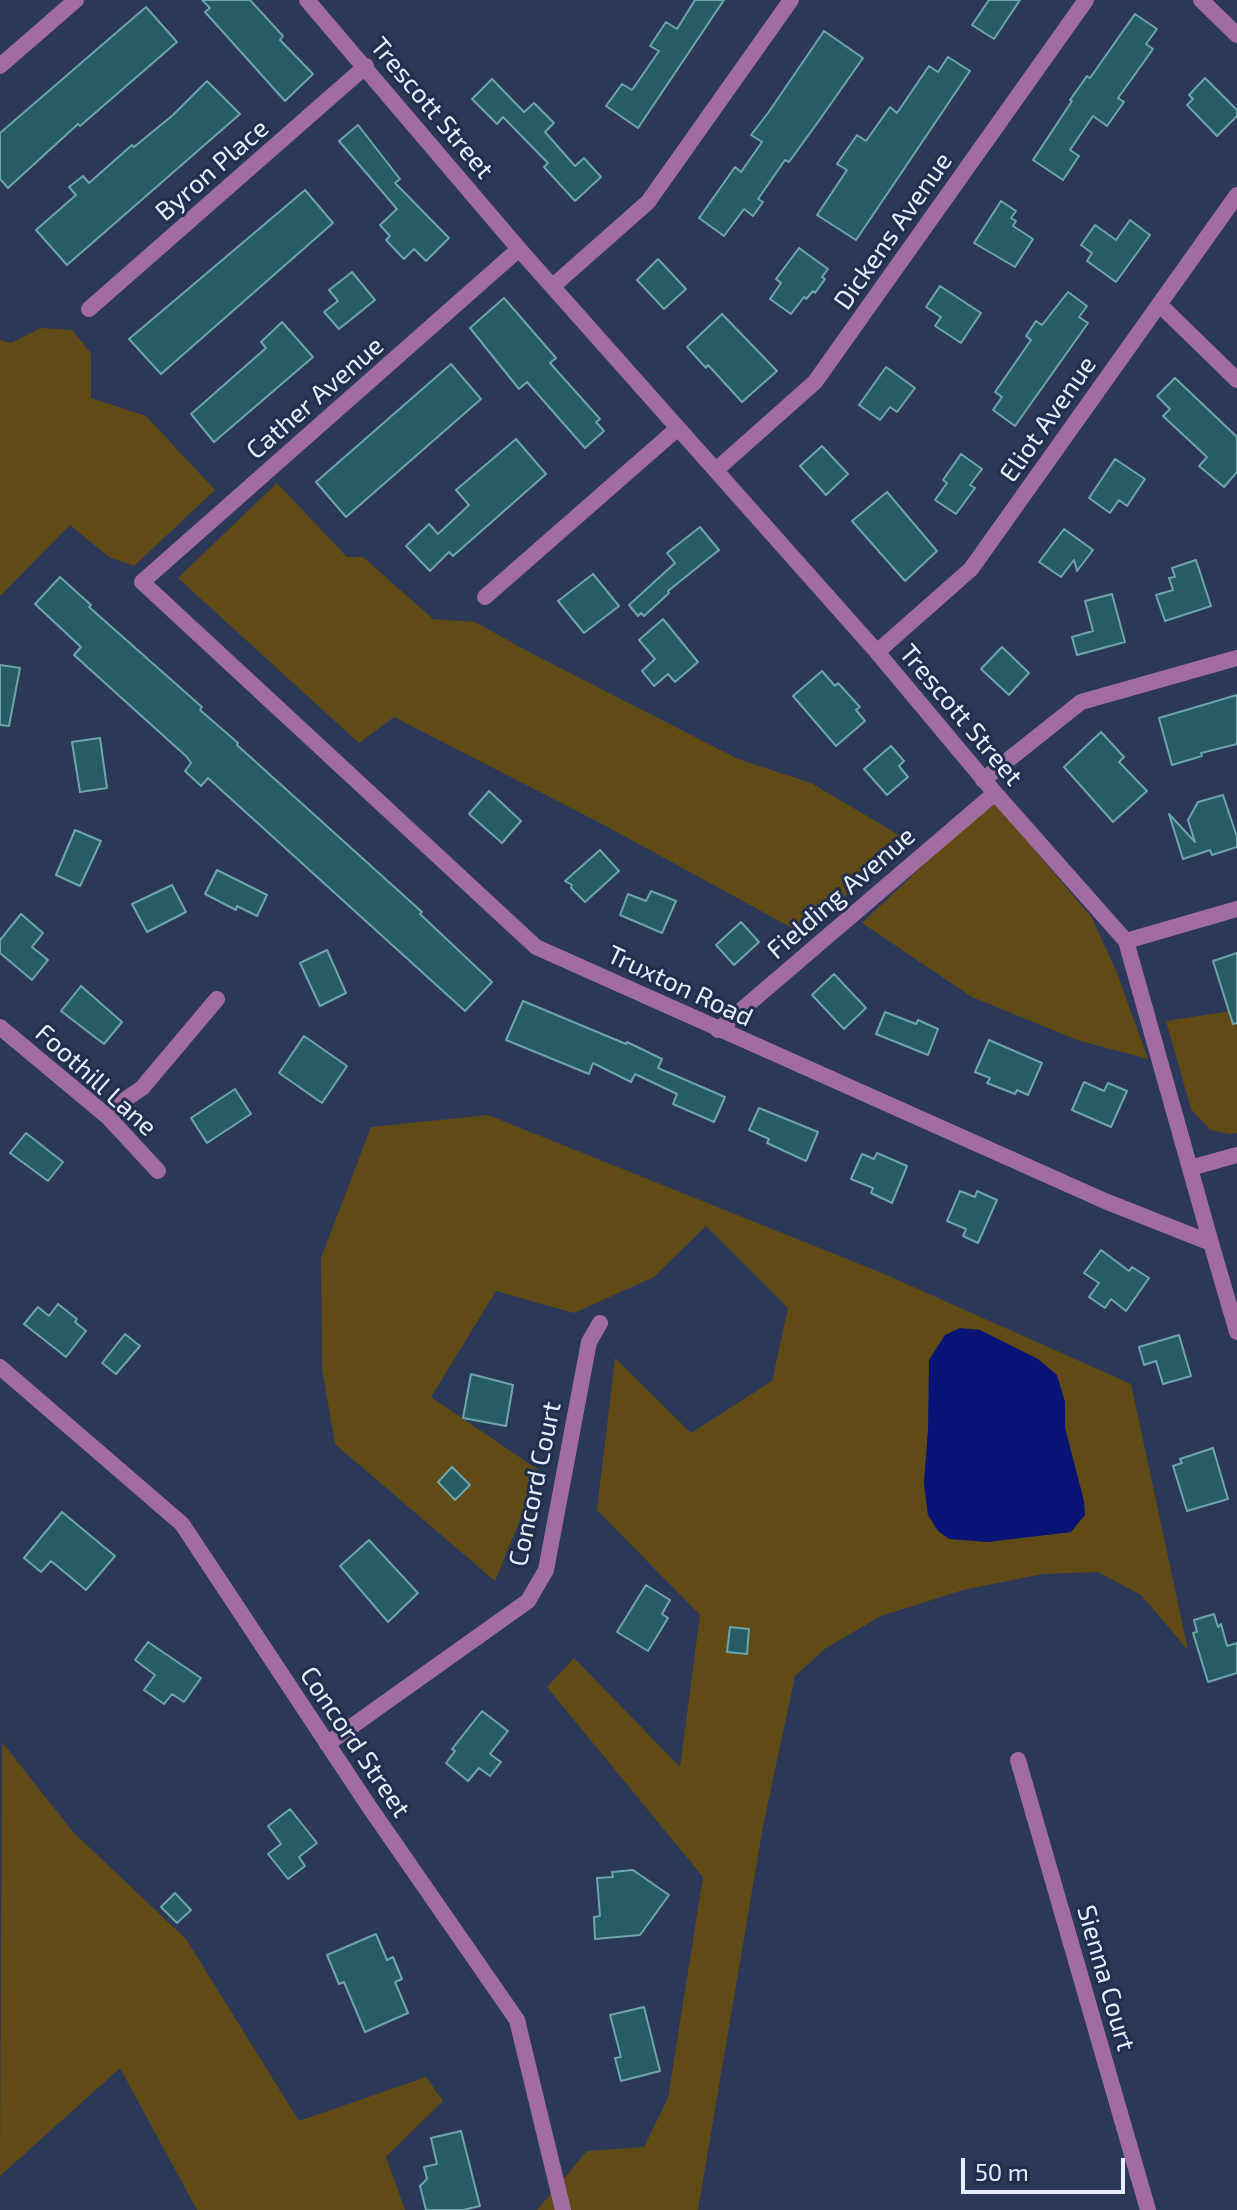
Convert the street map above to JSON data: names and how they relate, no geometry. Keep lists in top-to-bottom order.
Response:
{
  "streets": {
    "street": [
      "Trescott Street",
      "Byron Place",
      "Dickens Avenue",
      "Cather Avenue",
      "Eliot Avenue",
      "Fielding Avenue",
      "Truxton Road",
      "Foothill Lane",
      "Concord Court",
      "Concord Street",
      "Sienna Court"
    ]
  },
  "crossings": [
    ["Trescott Street", "Byron Place"],
    ["Trescott Street", "Dickens Avenue"],
    ["Trescott Street", "Cather Avenue"],
    ["Trescott Street", "Eliot Avenue"],
    ["Trescott Street", "Fielding Avenue"],
    ["Trescott Street", "Truxton Road"],
    ["Cather Avenue", "Truxton Road"],
    ["Fielding Avenue", "Truxton Road"],
    ["Concord Court", "Concord Street"]
  ],
  "scale_bar": "50 m"
}
